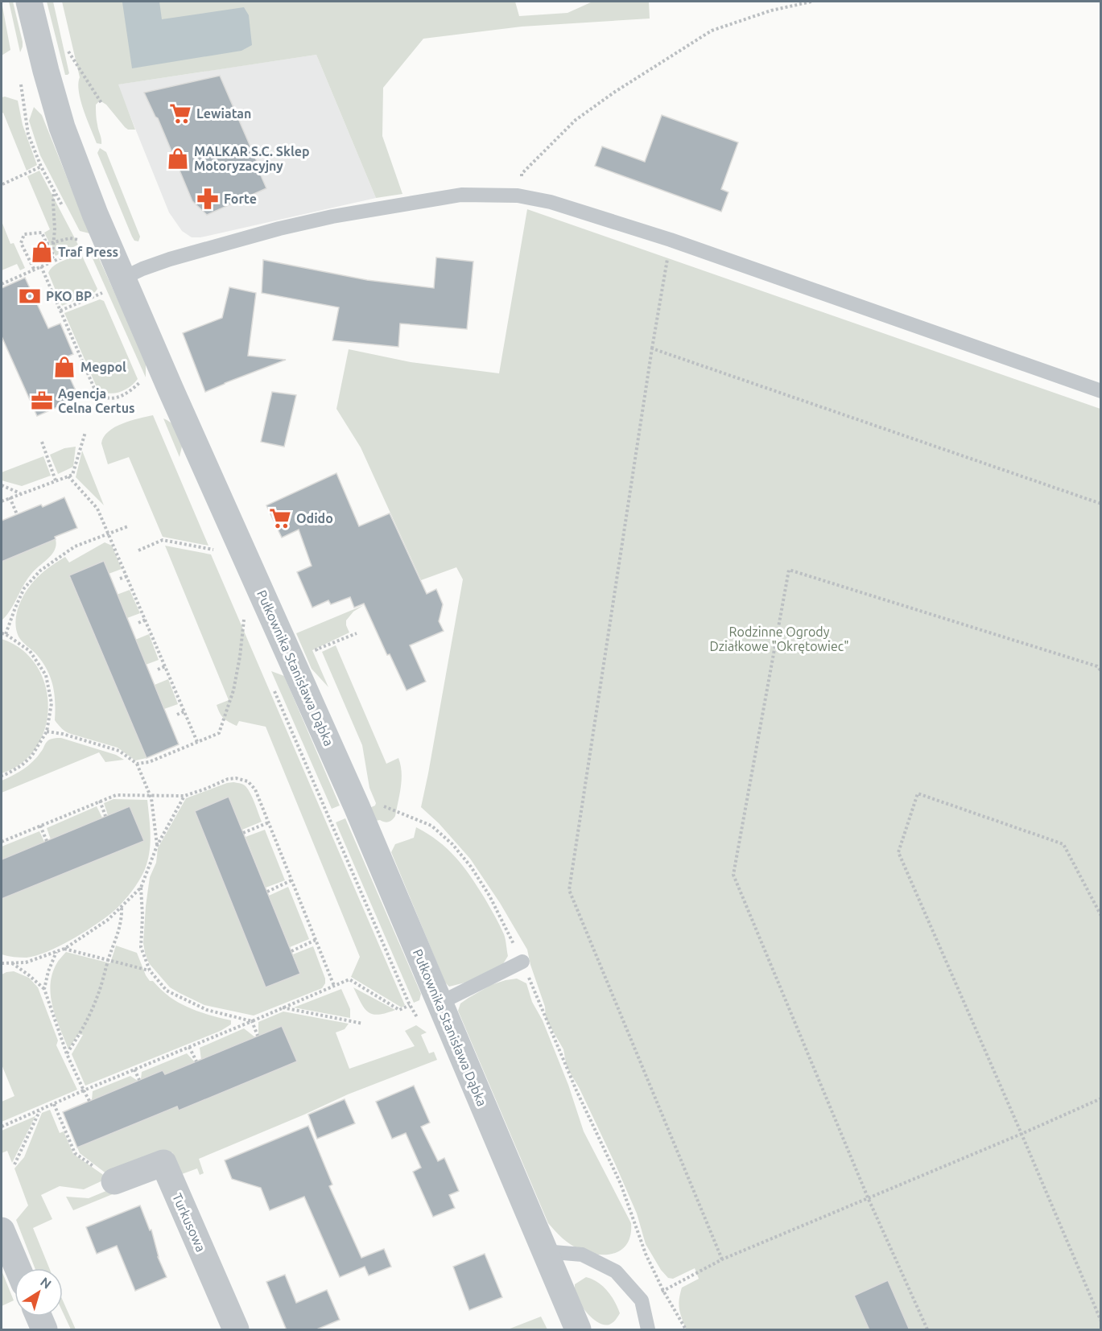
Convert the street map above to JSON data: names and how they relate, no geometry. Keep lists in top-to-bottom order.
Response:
{
  "streets": {
    "street": ["Pułkownika Stanisława Dąbka", "Turkusowa"]
  },
  "parks": ["Rodzinne Ogrody Działkowe \"Okrętowiec\""],
  "places": {
    "supermarket": ["Lewiatan", "Odido"],
    "shop": ["MALKAR S.C. Sklep Motoryzacyjny", "Traf Press", "Megpol"],
    "pharmacy": ["Forte"],
    "bank": ["PKO BP"],
    "office": ["Agencja Celna Certus"]
  },
  "north": "top right"
}
